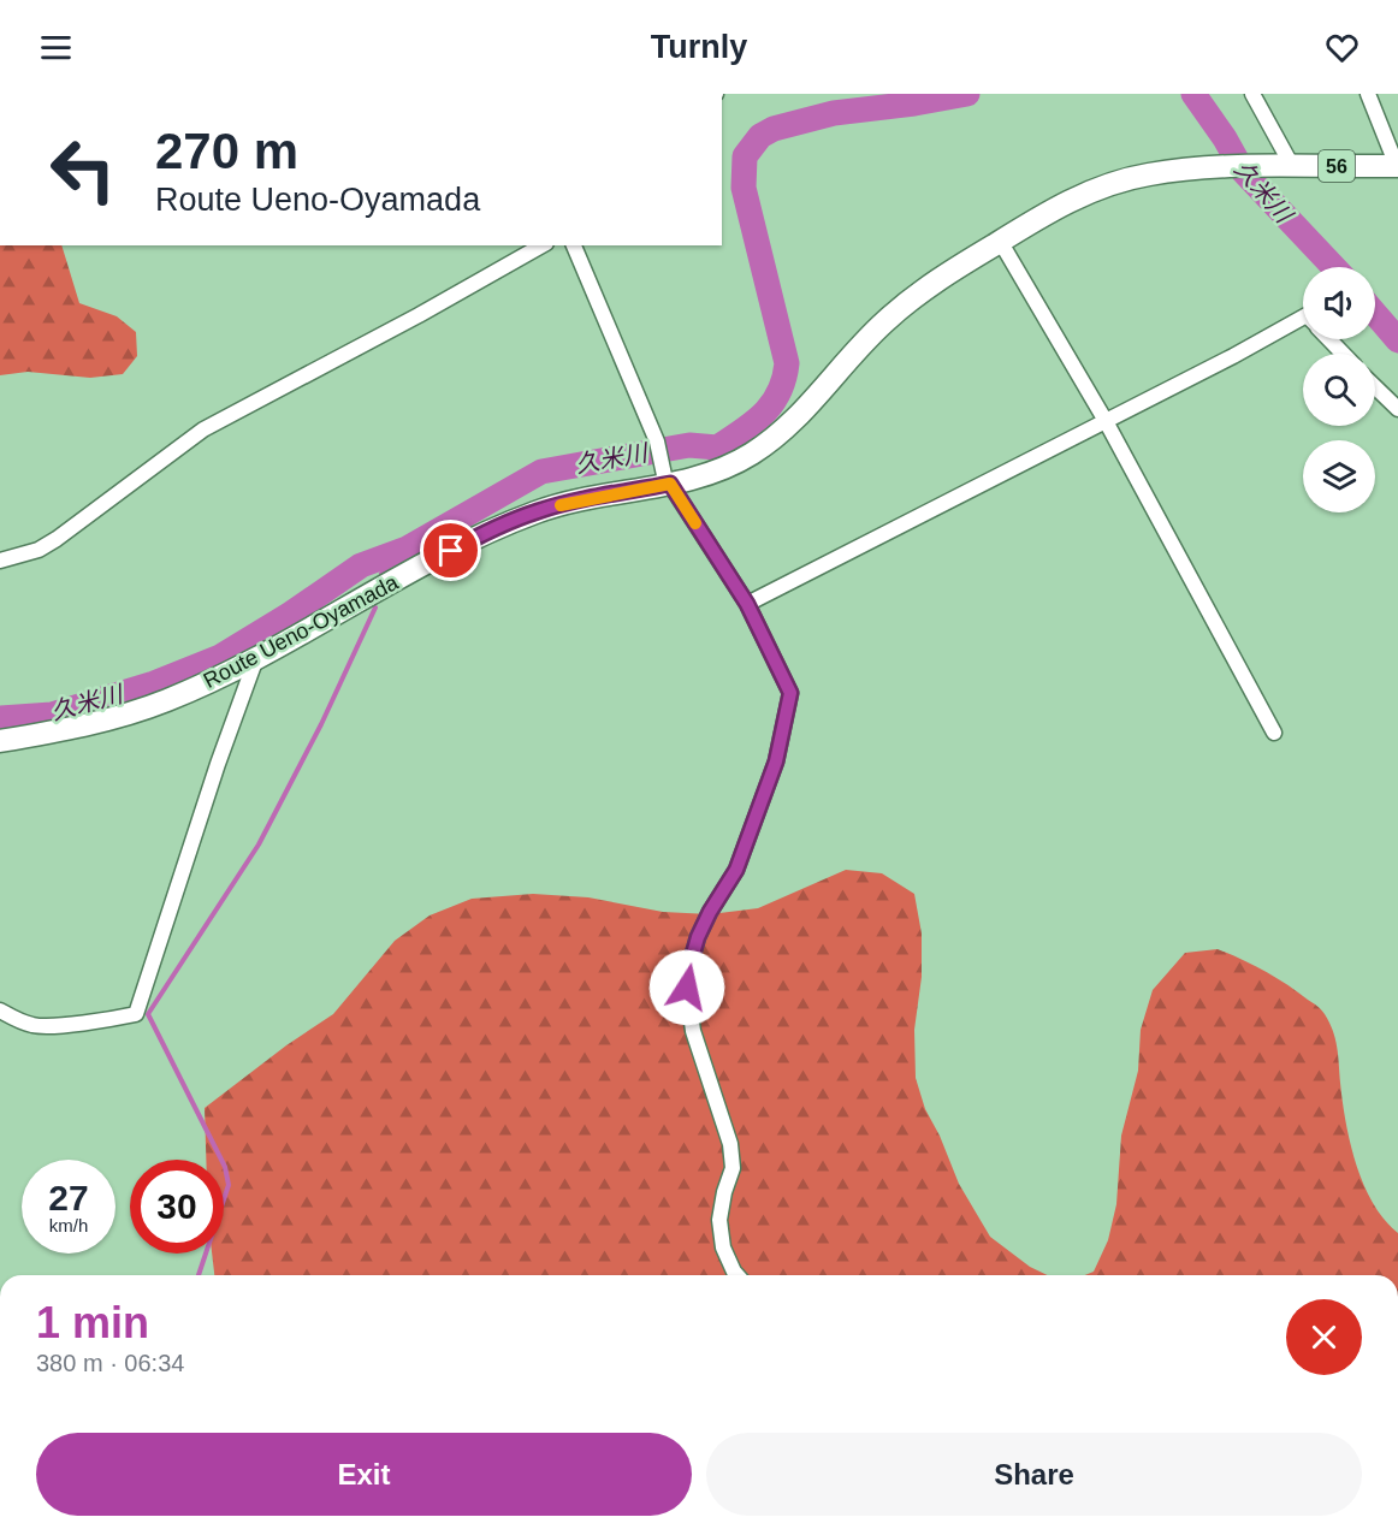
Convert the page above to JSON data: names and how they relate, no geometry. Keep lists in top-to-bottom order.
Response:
{
  "streets": {
    "main road": ["56", "Route Ueno-Oyamada"]
  },
  "water": ["久米川"],
  "page": {
    "header": "Turnly",
    "turn": ["270 m", "Route Ueno-Oyamada"],
    "speed": "27 km/h",
    "limit": "30",
    "heading": ["1 min", "380 m · 06:34"],
    "buttons": ["Exit", "Share"]
  }
}
